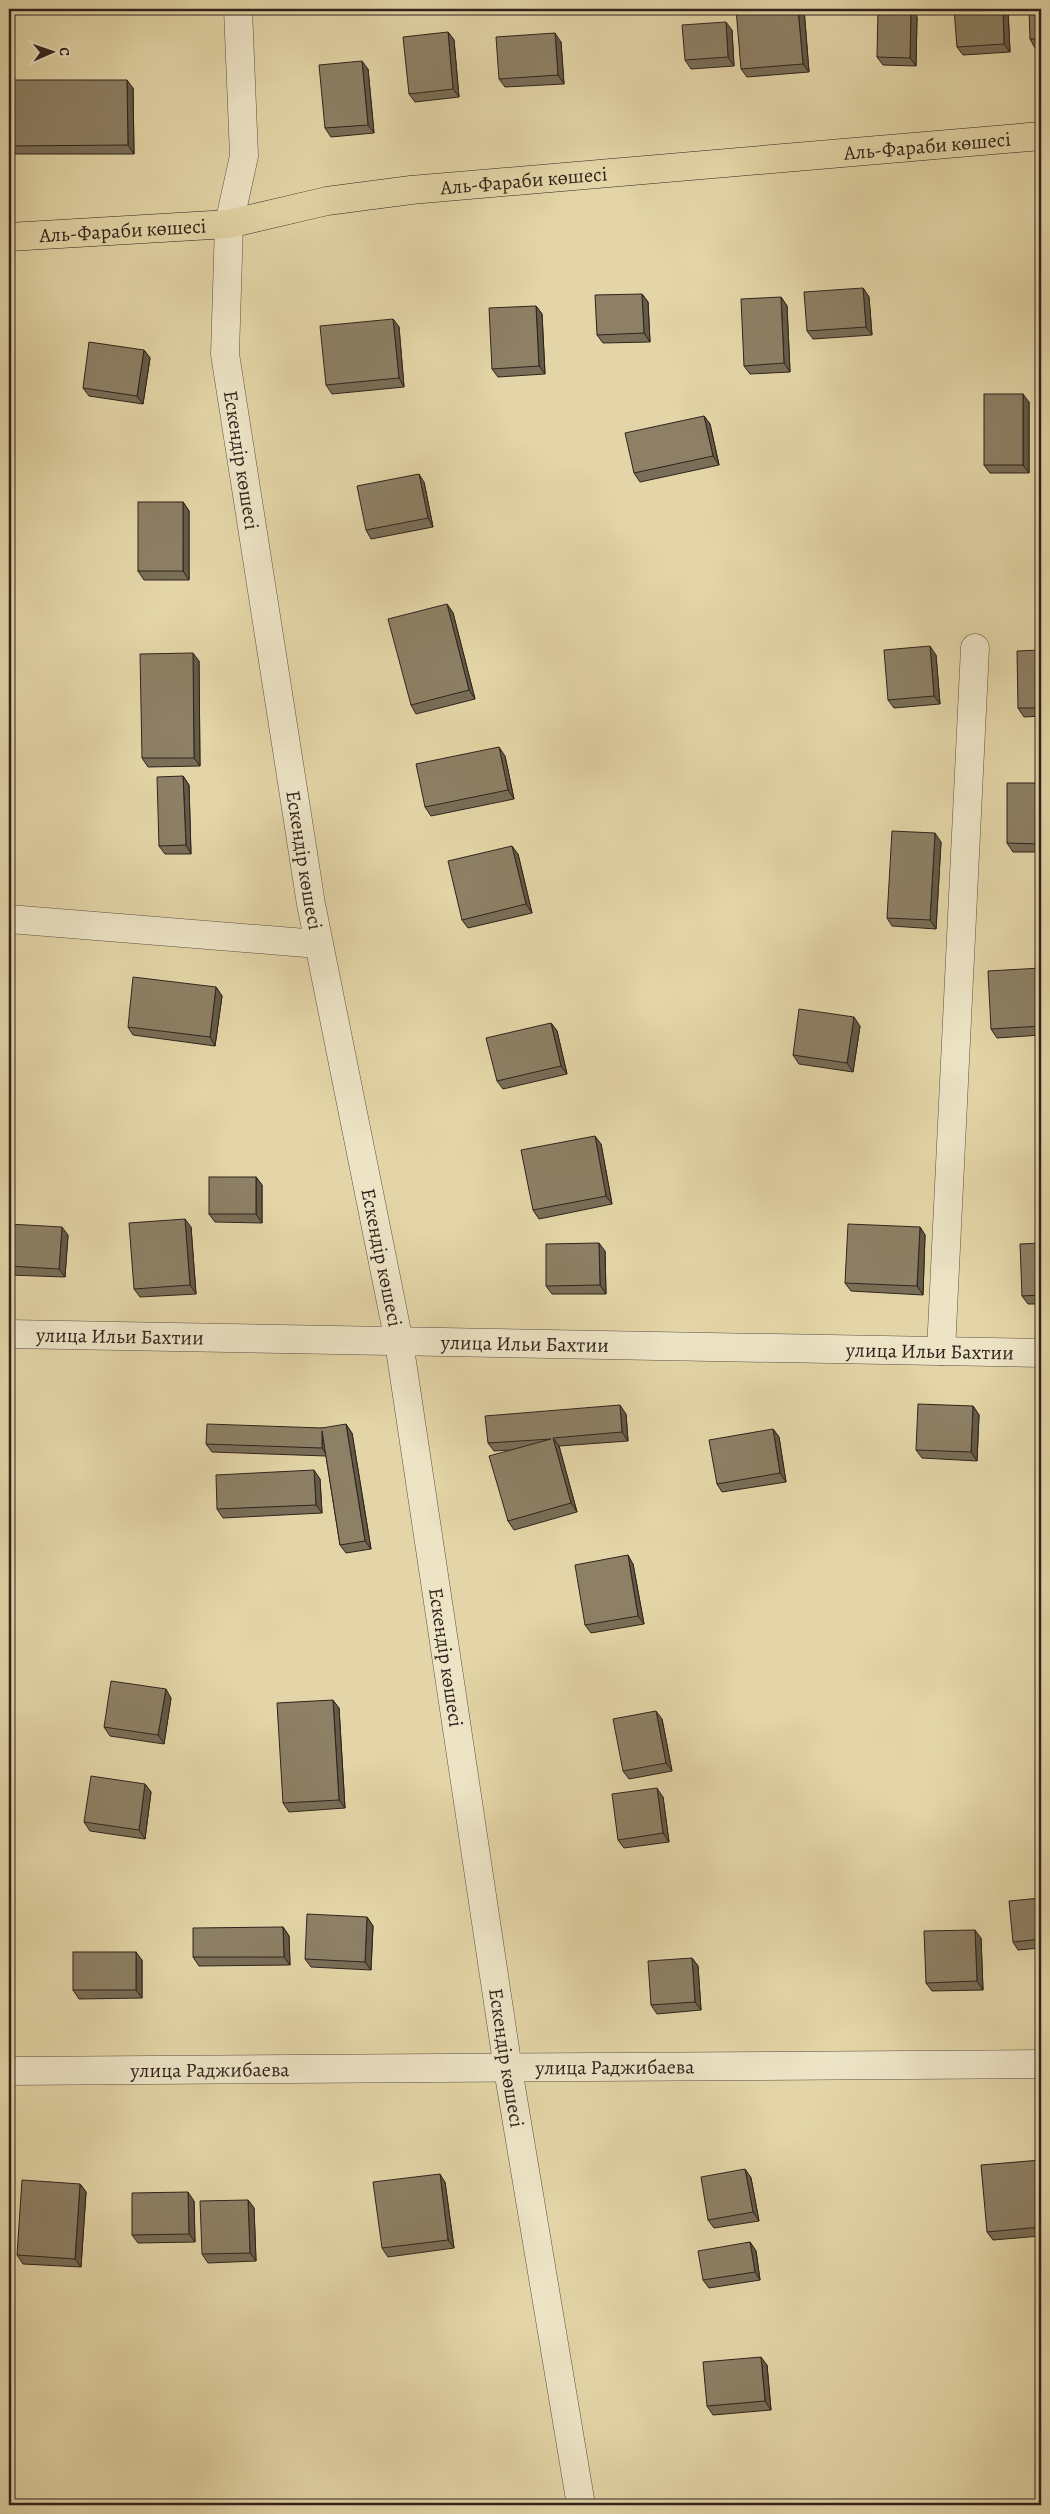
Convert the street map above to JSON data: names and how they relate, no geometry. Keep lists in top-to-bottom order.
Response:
{
  "streets": {
    "main road": ["Аль-Фараби көшесі"],
    "street": ["Ескендір көшесі", "улица Ильи Бахтии", "улица Раджибаева"]
  },
  "crossings": [
    ["Аль-Фараби көшесі", "Ескендір көшесі"],
    ["Ескендір көшесі", "улица Ильи Бахтии"],
    ["Ескендір көшесі", "улица Раджибаева"]
  ],
  "north": "right"
}
